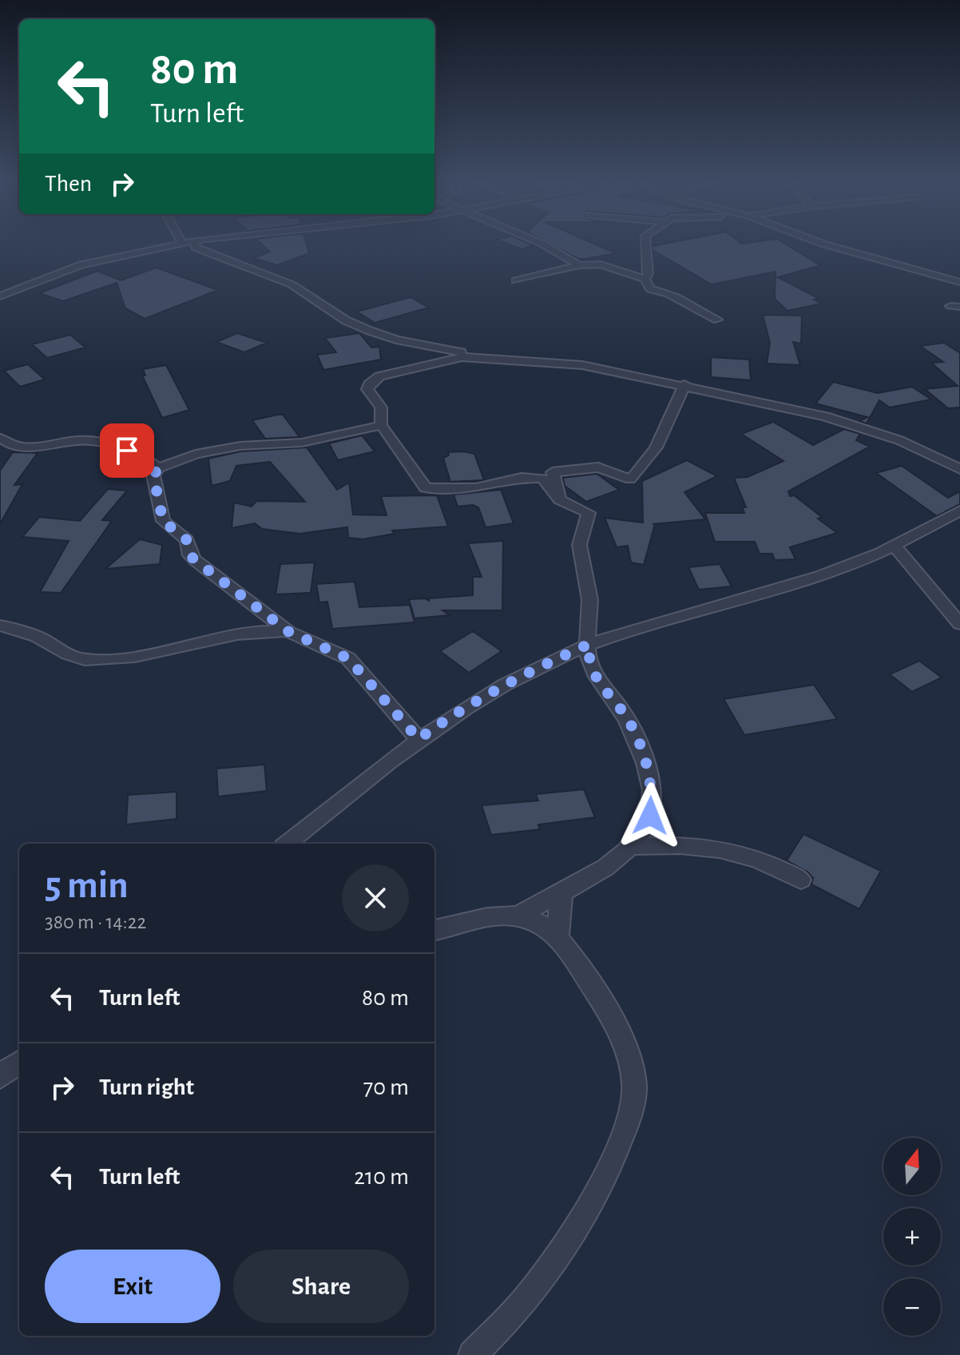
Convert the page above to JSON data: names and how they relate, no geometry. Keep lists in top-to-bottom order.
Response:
{
  "north": "top",
  "page": {
    "turn": ["80 m", "Turn left"],
    "then": "Then",
    "heading": ["5 min", "380 m · 14:22"],
    "list": [
      {
        "name": "Turn left",
        "value": "80 m"
      },
      {
        "name": "Turn right",
        "value": "70 m"
      },
      {
        "name": "Turn left",
        "value": "210 m"
      }
    ],
    "map_buttons": ["+", "−"],
    "buttons": ["Exit", "Share"]
  }
}
